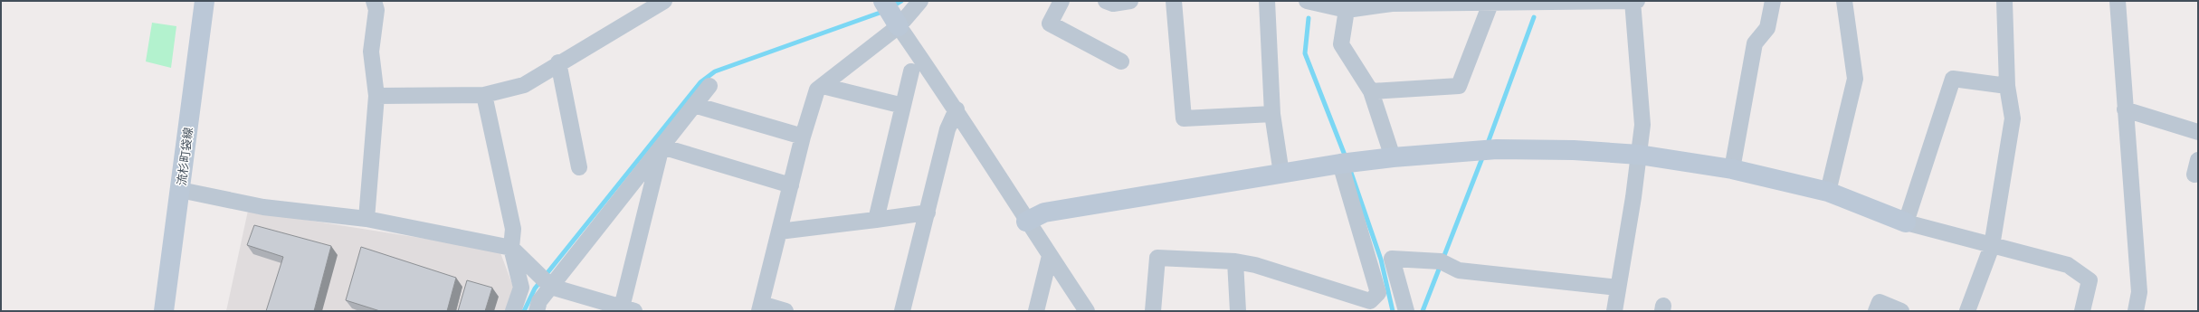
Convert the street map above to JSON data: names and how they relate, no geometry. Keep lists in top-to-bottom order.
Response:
{
  "streets": {
    "street": ["流杉町袋線"]
  }
}
